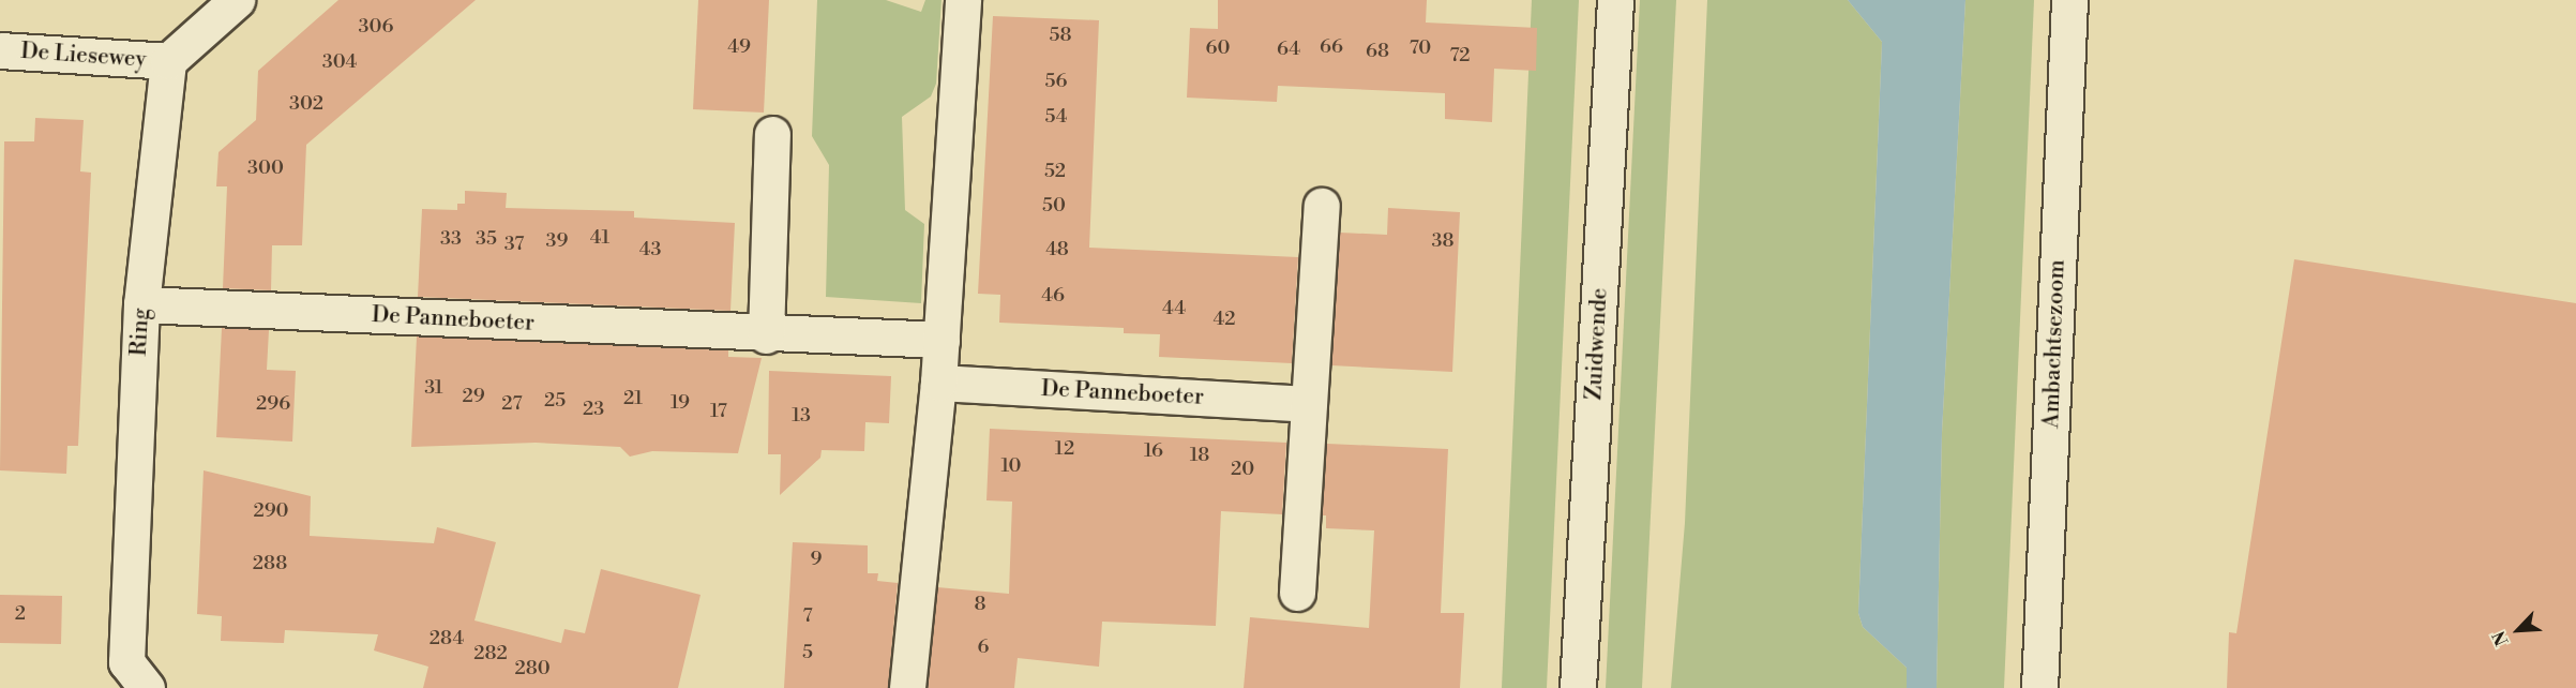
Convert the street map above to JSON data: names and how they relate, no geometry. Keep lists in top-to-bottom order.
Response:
{
  "streets": {
    "street": [
      "De Liesewey",
      "De Panneboeter",
      "Ring",
      "Zuidwende",
      "Ambachtsezoom"
    ]
  },
  "crossings": [
    ["De Liesewey", "Ring"],
    ["De Panneboeter", "Ring"]
  ],
  "house_numbers": [
    "306",
    "58",
    "49",
    "66",
    "60",
    "70",
    "64",
    "68",
    "72",
    "304",
    "56",
    "302",
    "54",
    "300",
    "52",
    "50",
    "41",
    "33",
    "35",
    "39",
    "38",
    "37",
    "43",
    "48",
    "46",
    "44",
    "42",
    "31",
    "29",
    "21",
    "25",
    "19",
    "296",
    "27",
    "23",
    "17",
    "13",
    "12",
    "16",
    "18",
    "10",
    "20",
    "290",
    "9",
    "288",
    "8",
    "2",
    "7",
    "284",
    "6",
    "5",
    "282",
    "280"
  ],
  "north": "bottom left"
}
